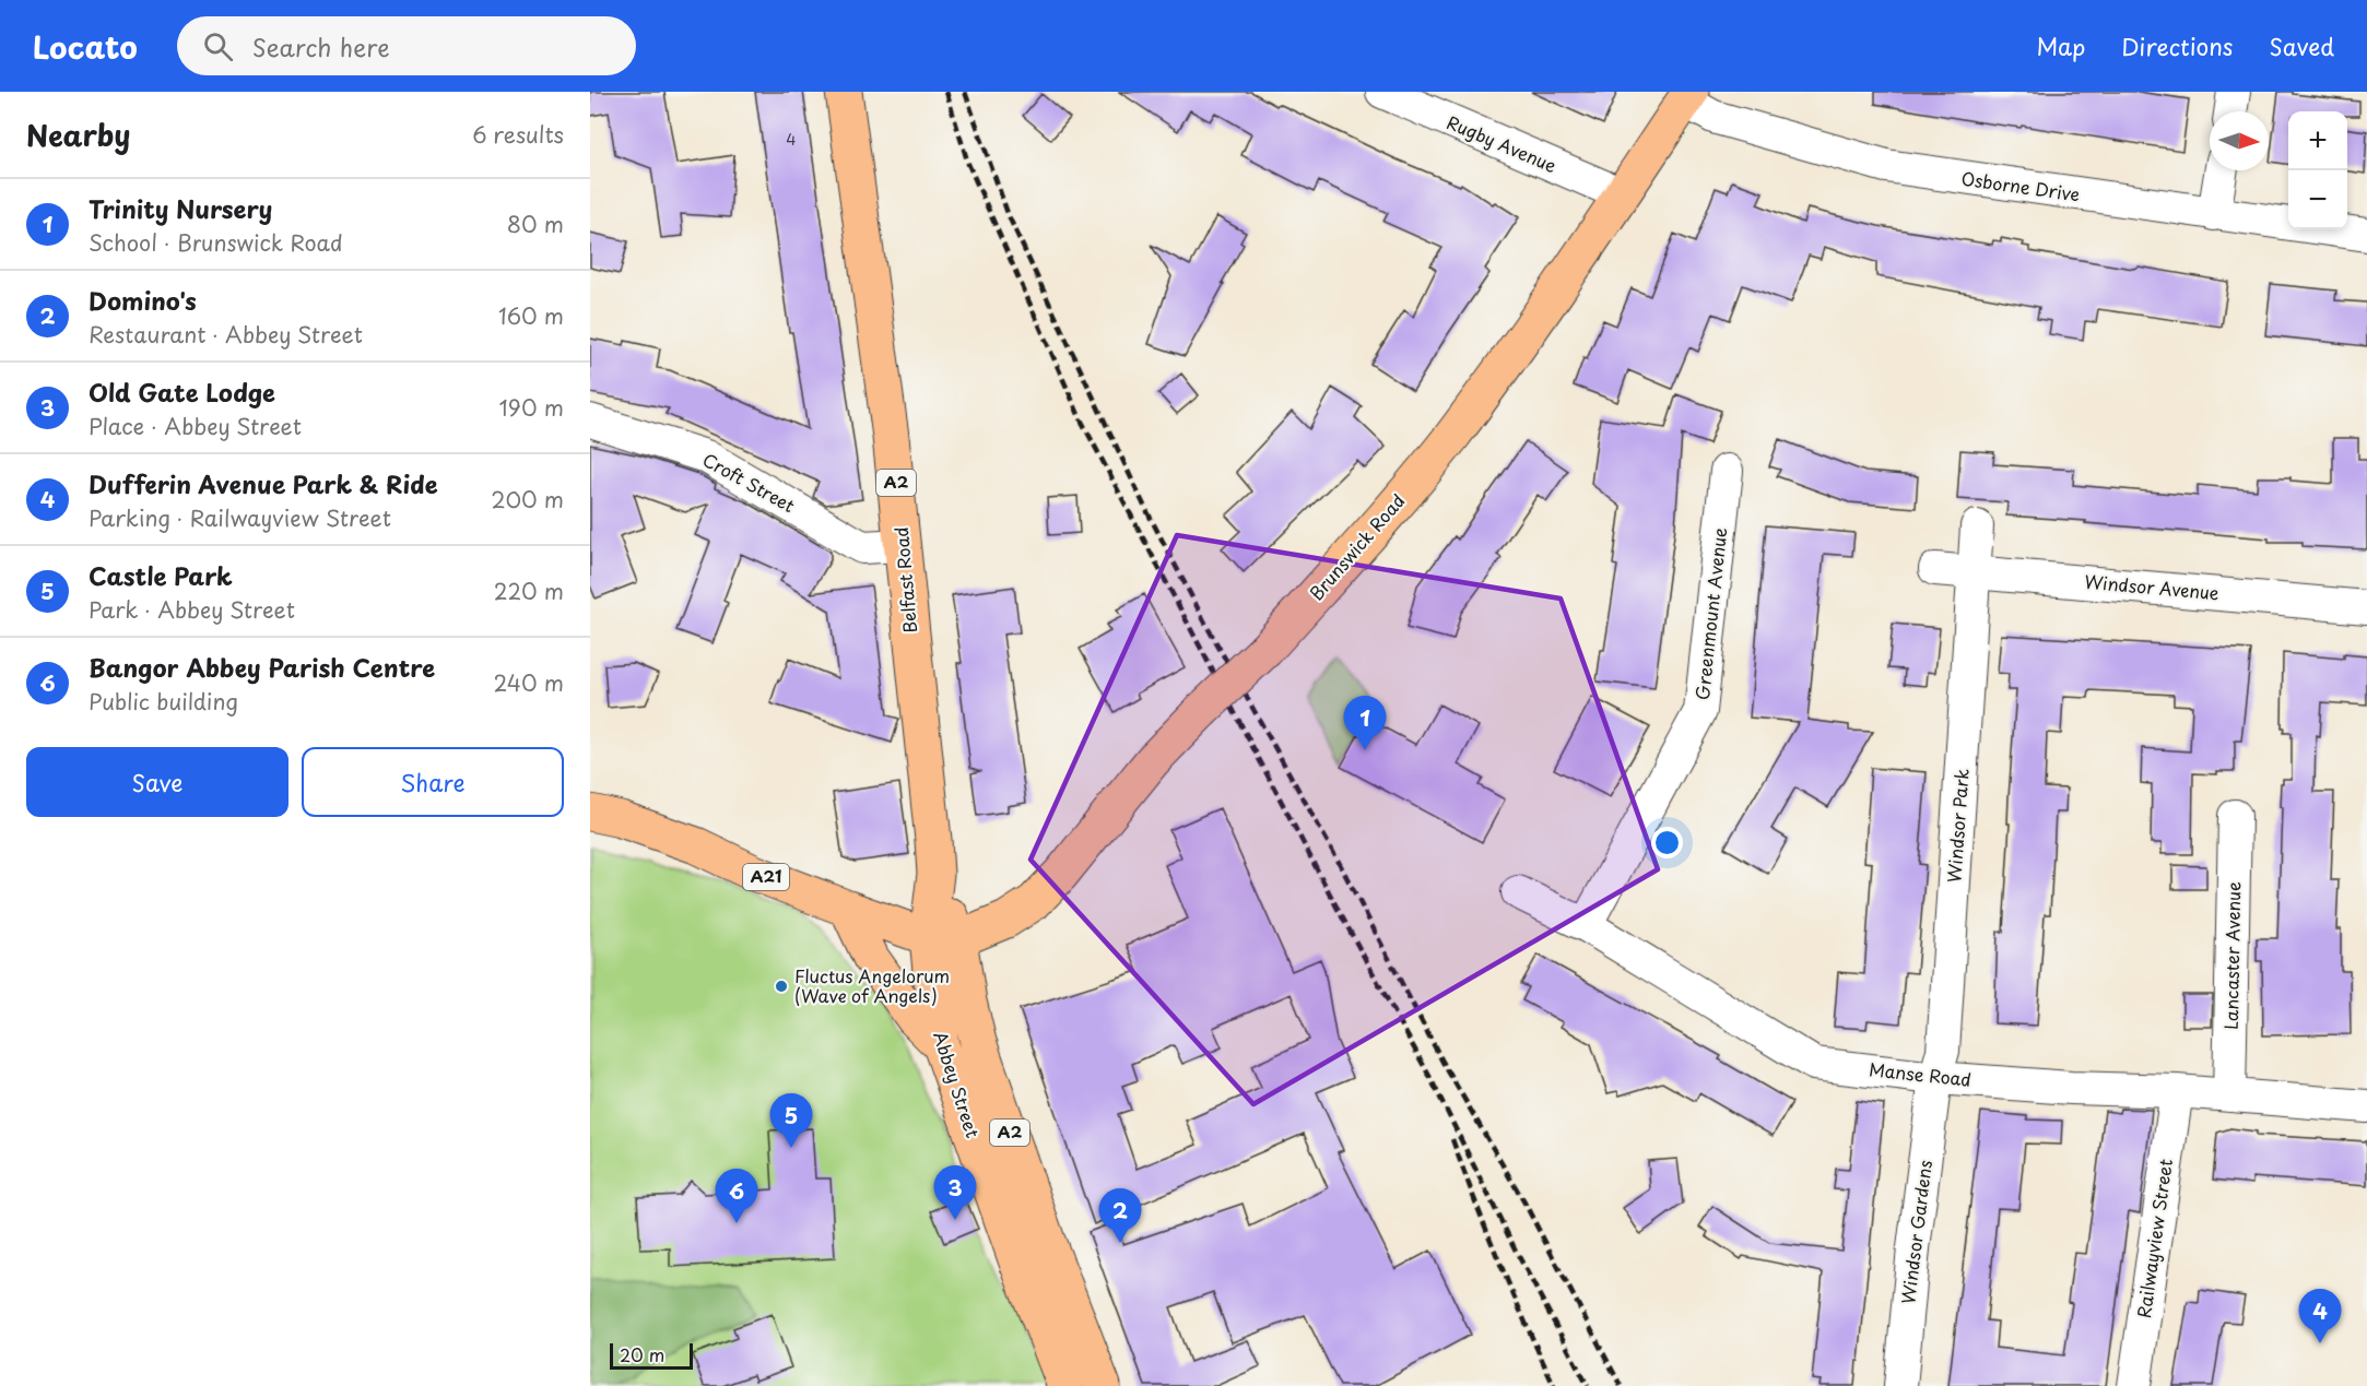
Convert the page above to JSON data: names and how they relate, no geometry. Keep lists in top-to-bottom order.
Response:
{
  "streets": {
    "main road": [
      "A2",
      "Brunswick Road",
      "Belfast Road",
      "A21",
      "Abbey Street"
    ],
    "street": [
      "Rugby Avenue",
      "Osborne Drive",
      "Croft Street",
      "Windsor Avenue",
      "Greenmount Avenue",
      "Windsor Park",
      "Lancaster Avenue",
      "Manse Road",
      "Windsor Gardens",
      "Railwayview Street"
    ]
  },
  "crossings": [
    ["Rugby Avenue", "Brunswick Road"],
    ["Osborne Drive", "Brunswick Road"],
    ["Croft Street", "Belfast Road"],
    ["Brunswick Road", "A21"],
    ["Brunswick Road", "Abbey Street"],
    ["Belfast Road", "Abbey Street"],
    ["Windsor Avenue", "Windsor Park"],
    ["Greenmount Avenue", "Manse Road"],
    ["Windsor Park", "Manse Road"],
    ["Windsor Park", "Windsor Gardens"],
    ["A21", "Abbey Street"],
    ["Lancaster Avenue", "Manse Road"],
    ["Manse Road", "Windsor Gardens"],
    ["Manse Road", "Railwayview Street"]
  ],
  "places": ["Fluctus Angelorum (Wave of Angels)"],
  "house_numbers": ["4"],
  "scale_bar": "20 m",
  "north": "right",
  "page": {
    "header": "Locato",
    "search": "Search here",
    "nav": ["Map", "Directions", "Saved"],
    "heading": ["Nearby", "6 results"],
    "map_buttons": ["+", "−"],
    "list": [
      {
        "mark": "1",
        "name": "Trinity Nursery",
        "note": "School · Brunswick Road",
        "value": "80 m"
      },
      {
        "mark": "2",
        "name": "Domino's",
        "note": "Restaurant · Abbey Street",
        "value": "160 m"
      },
      {
        "mark": "3",
        "name": "Old Gate Lodge",
        "note": "Place · Abbey Street",
        "value": "190 m"
      },
      {
        "mark": "4",
        "name": "Dufferin Avenue Park & Ride",
        "note": "Parking · Railwayview Street",
        "value": "200 m"
      },
      {
        "mark": "5",
        "name": "Castle Park",
        "note": "Park · Abbey Street",
        "value": "220 m"
      },
      {
        "mark": "6",
        "name": "Bangor Abbey Parish Centre",
        "note": "Public building",
        "value": "240 m"
      }
    ],
    "pins": [
      "1",
      "5",
      "3",
      "6",
      "2",
      "4"
    ],
    "buttons": ["Save", "Share"],
    "scale": "20 m"
  }
}
